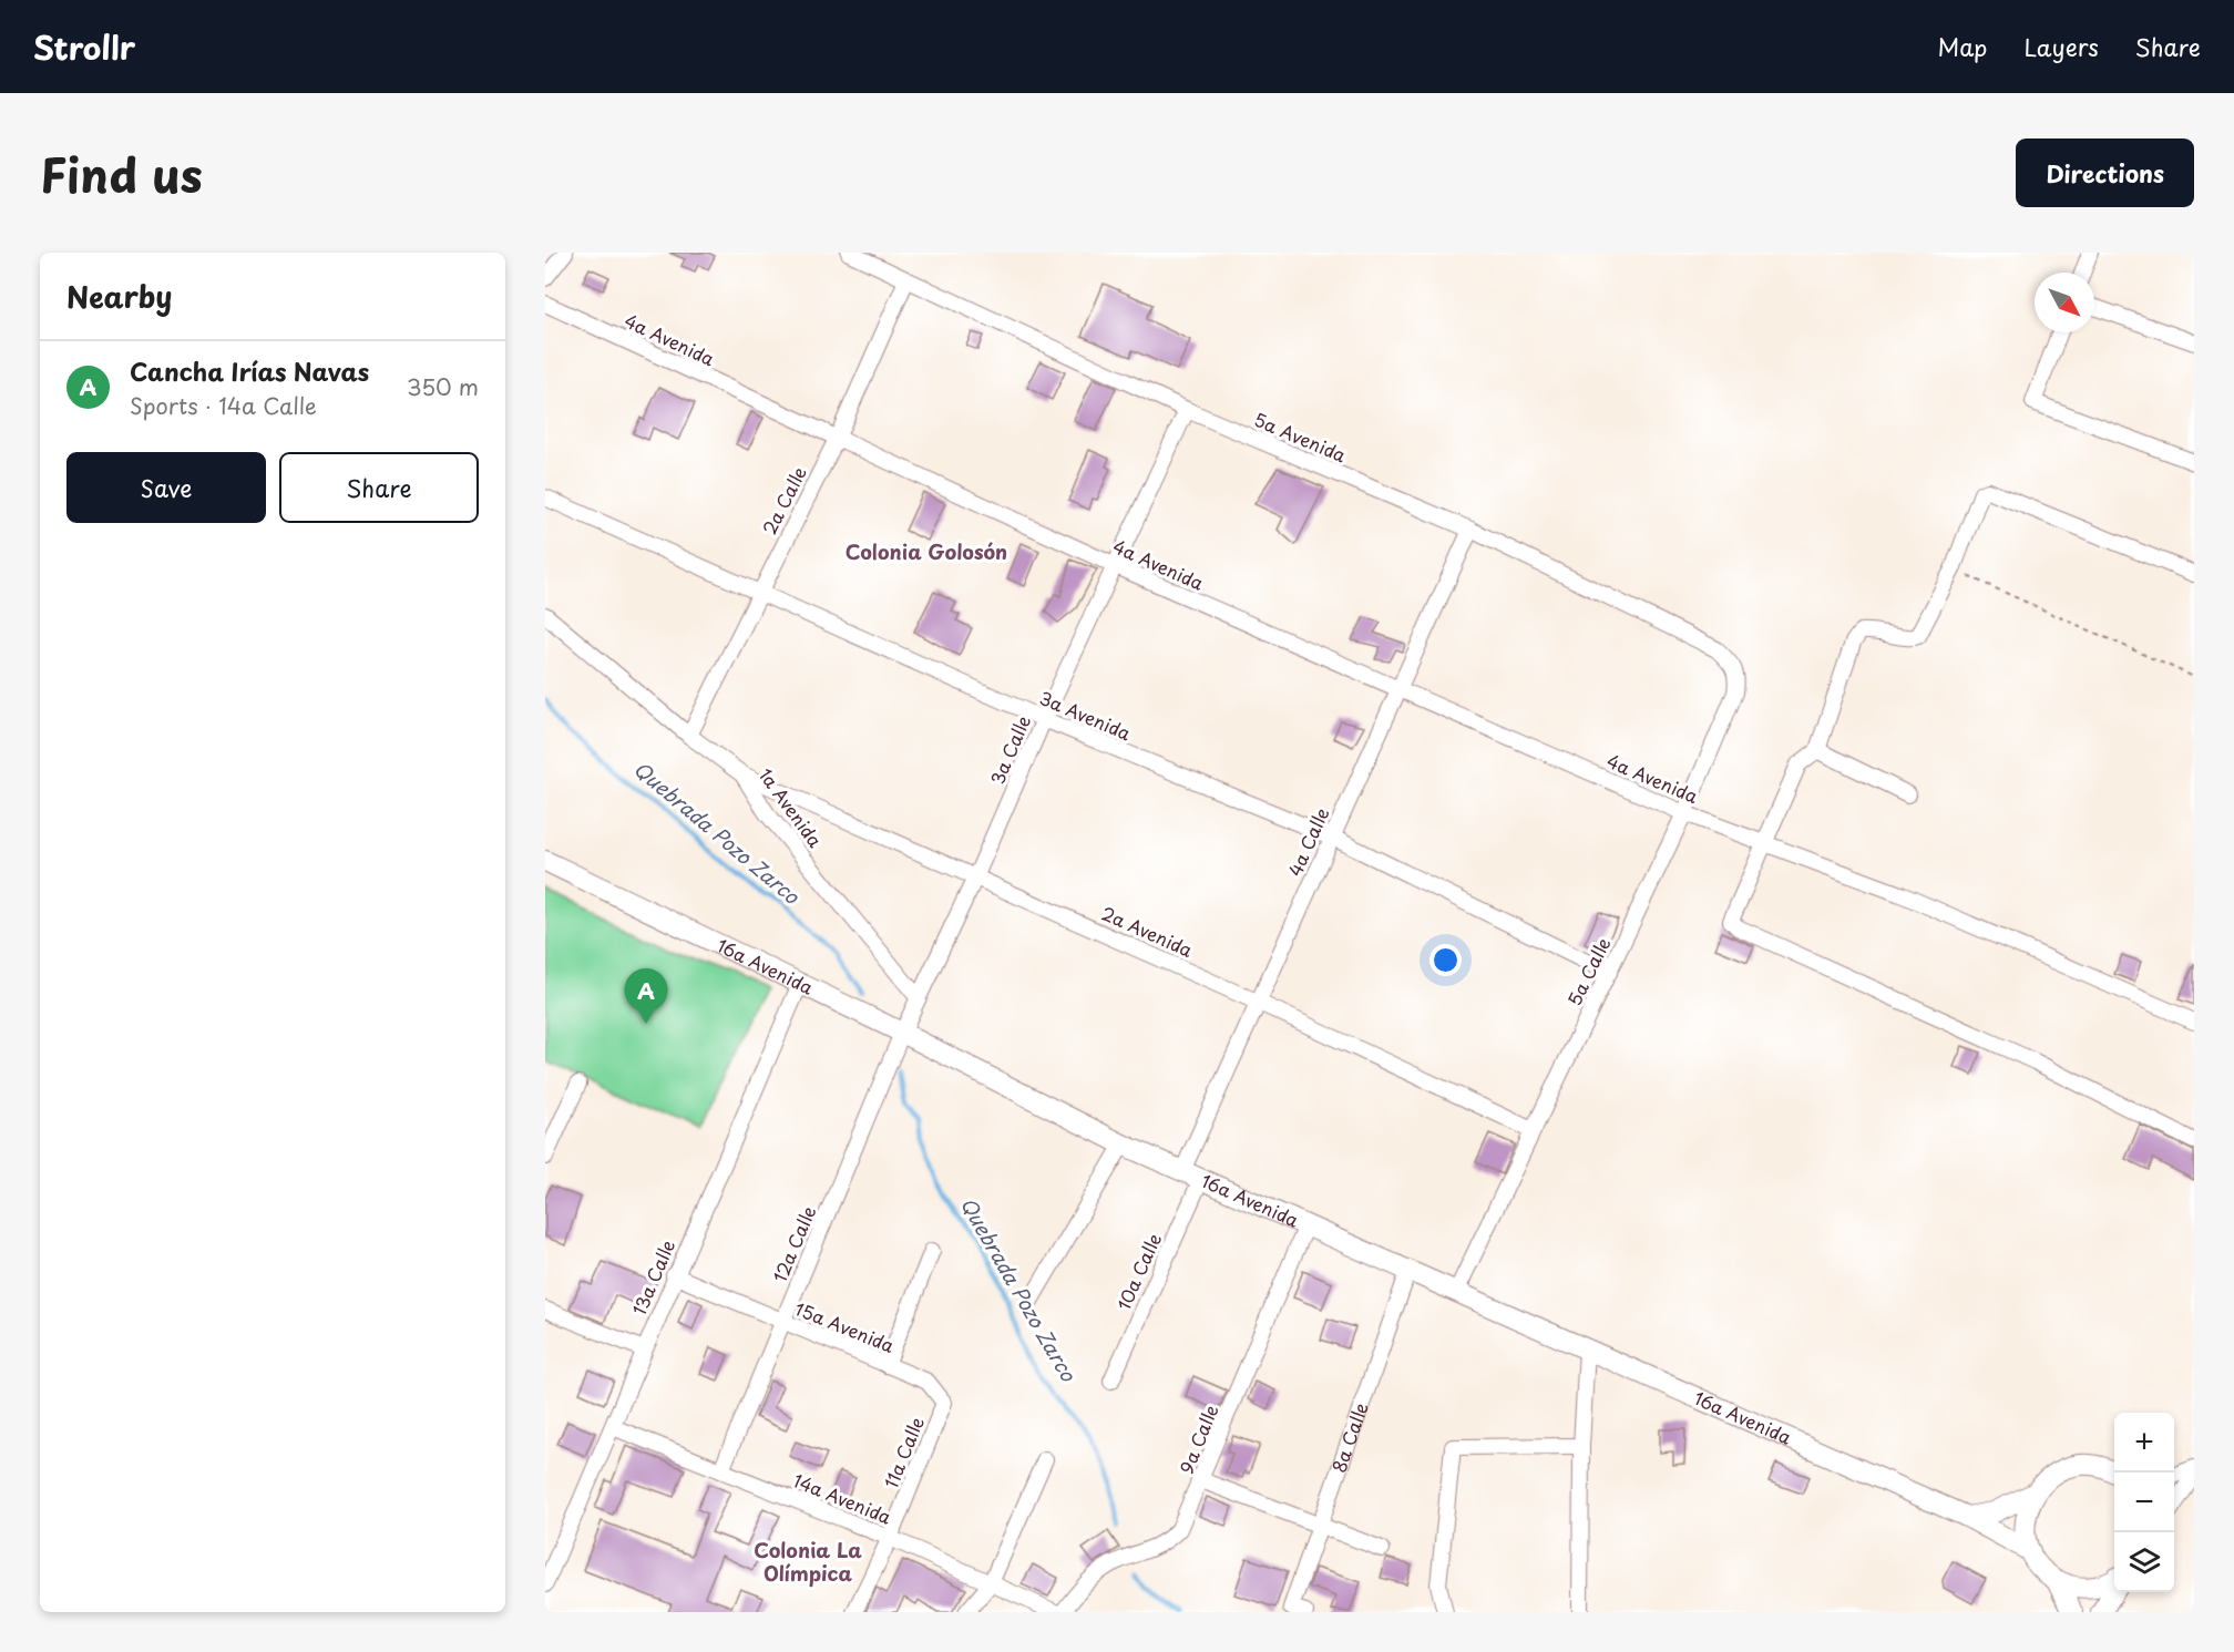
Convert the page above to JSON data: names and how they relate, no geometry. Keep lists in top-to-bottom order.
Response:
{
  "streets": {
    "street": [
      "4a Avenida",
      "5a Avenida",
      "2a Calle",
      "3a Avenida",
      "3a Calle",
      "1a Avenida",
      "4a Calle",
      "2a Avenida",
      "16a Avenida",
      "5a Calle",
      "12a Calle",
      "10a Calle",
      "13a Calle",
      "15a Avenida",
      "9a Calle",
      "8a Calle",
      "11a Calle",
      "14a Avenida"
    ]
  },
  "crossings": [
    ["4a Avenida", "2a Calle"],
    ["4a Avenida", "3a Calle"],
    ["4a Avenida", "4a Calle"],
    ["4a Avenida", "5a Calle"],
    ["5a Avenida", "2a Calle"],
    ["5a Avenida", "3a Calle"],
    ["5a Avenida", "4a Calle"],
    ["5a Avenida", "5a Calle"],
    ["2a Calle", "3a Avenida"],
    ["2a Calle", "1a Avenida"],
    ["3a Avenida", "3a Calle"],
    ["3a Avenida", "4a Calle"],
    ["3a Avenida", "5a Calle"],
    ["3a Calle", "1a Avenida"],
    ["3a Calle", "2a Avenida"],
    ["3a Calle", "16a Avenida"],
    ["3a Calle", "12a Calle"],
    ["1a Avenida", "2a Avenida"],
    ["4a Calle", "2a Avenida"],
    ["4a Calle", "16a Avenida"],
    ["2a Avenida", "5a Calle"],
    ["16a Avenida", "5a Calle"],
    ["16a Avenida", "12a Calle"],
    ["16a Avenida", "10a Calle"],
    ["16a Avenida", "13a Calle"],
    ["16a Avenida", "9a Calle"],
    ["16a Avenida", "8a Calle"],
    ["12a Calle", "15a Avenida"],
    ["12a Calle", "14a Avenida"],
    ["13a Calle", "15a Avenida"],
    ["13a Calle", "14a Avenida"],
    ["15a Avenida", "11a Calle"],
    ["11a Calle", "14a Avenida"]
  ],
  "districts": ["Colonia Golosón", "Colonia La Olímpica"],
  "water": ["Quebrada Pozo Zarco"],
  "north": "bottom right",
  "page": {
    "header": "Strollr",
    "nav": ["Map", "Layers", "Share"],
    "title": "Find us",
    "buttons": [
      "Directions",
      ["Save", "Share"]
    ],
    "heading": "Nearby",
    "list": [
      {
        "mark": "A",
        "name": "Cancha Irías Navas",
        "note": "Sports · 14a Calle",
        "value": "350 m"
      }
    ],
    "pins": "A",
    "map_buttons": ["+", "−"]
  }
}
